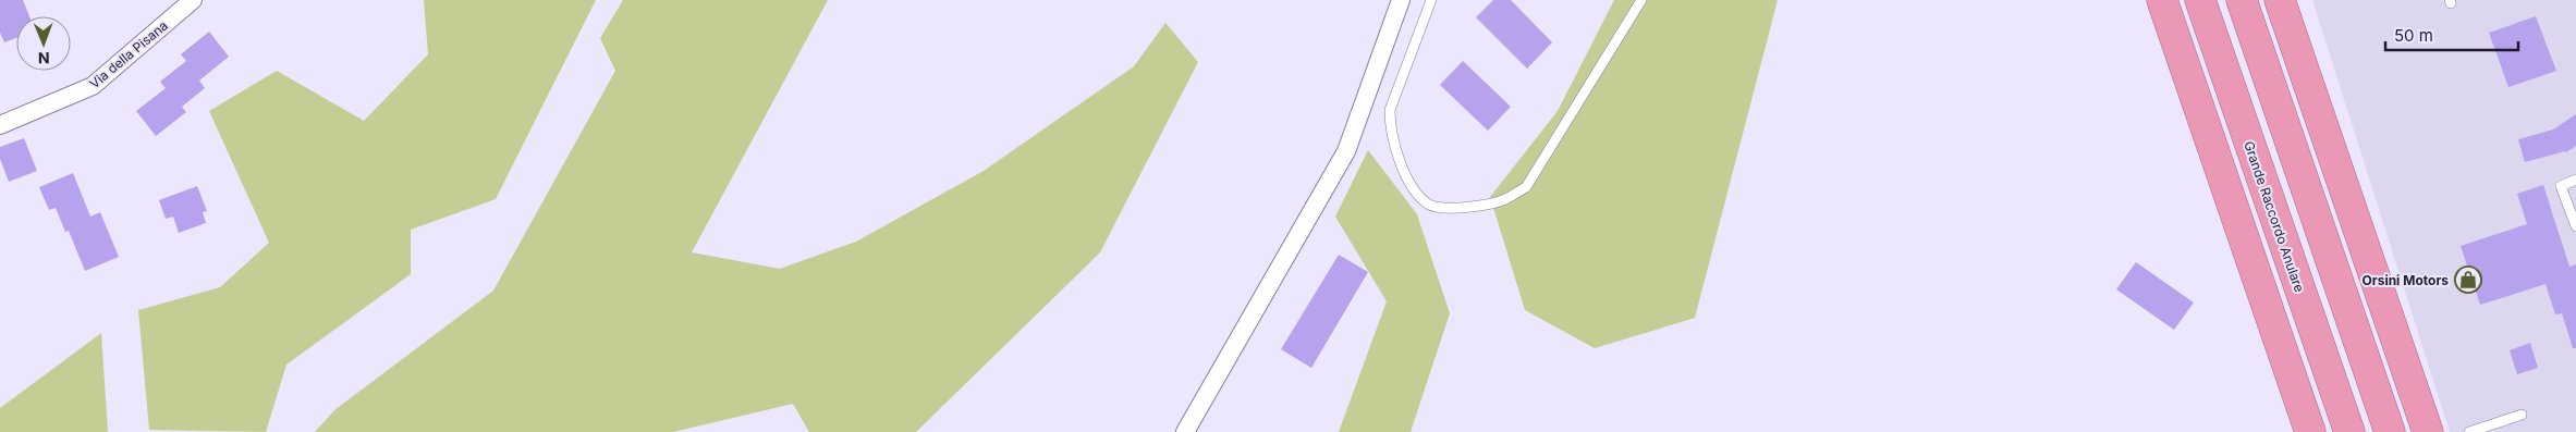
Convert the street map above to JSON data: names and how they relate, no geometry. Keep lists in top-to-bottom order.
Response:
{
  "streets": {
    "highway": ["Grande Raccordo Anulare"],
    "street": ["Via della Pisana"]
  },
  "places": {
    "shop": ["Orsini Motors"]
  },
  "scale_bar": "50 m",
  "north": "bottom"
}
